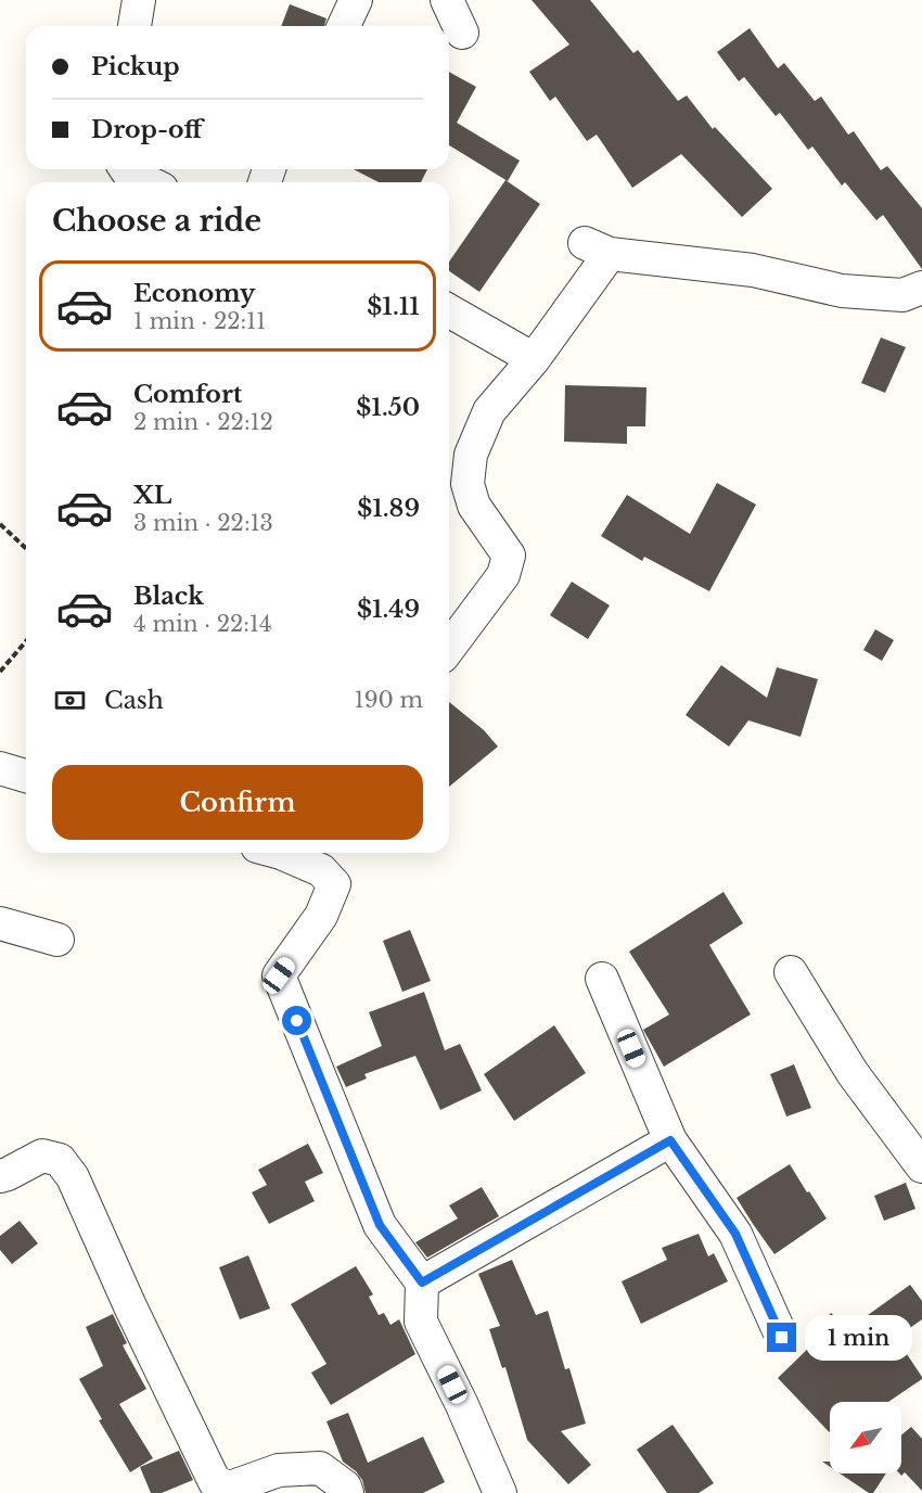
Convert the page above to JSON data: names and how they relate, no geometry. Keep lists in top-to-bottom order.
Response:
{
  "north": "bottom left",
  "page": {
    "banner": ["Pickup", "Drop-off"],
    "heading": "Choose a ride",
    "list": [
      {
        "name": "Economy",
        "note": "1 min · 22:11",
        "value": "$1.11"
      },
      {
        "name": "Comfort",
        "note": "2 min · 22:12",
        "value": "$1.50"
      },
      {
        "name": "XL",
        "note": "3 min · 22:13",
        "value": "$1.89"
      },
      {
        "name": "Black",
        "note": "4 min · 22:14",
        "value": "$1.49"
      }
    ],
    "pay": ["Cash", "190 m"],
    "buttons": "Confirm",
    "bubble": "1 min"
  }
}
